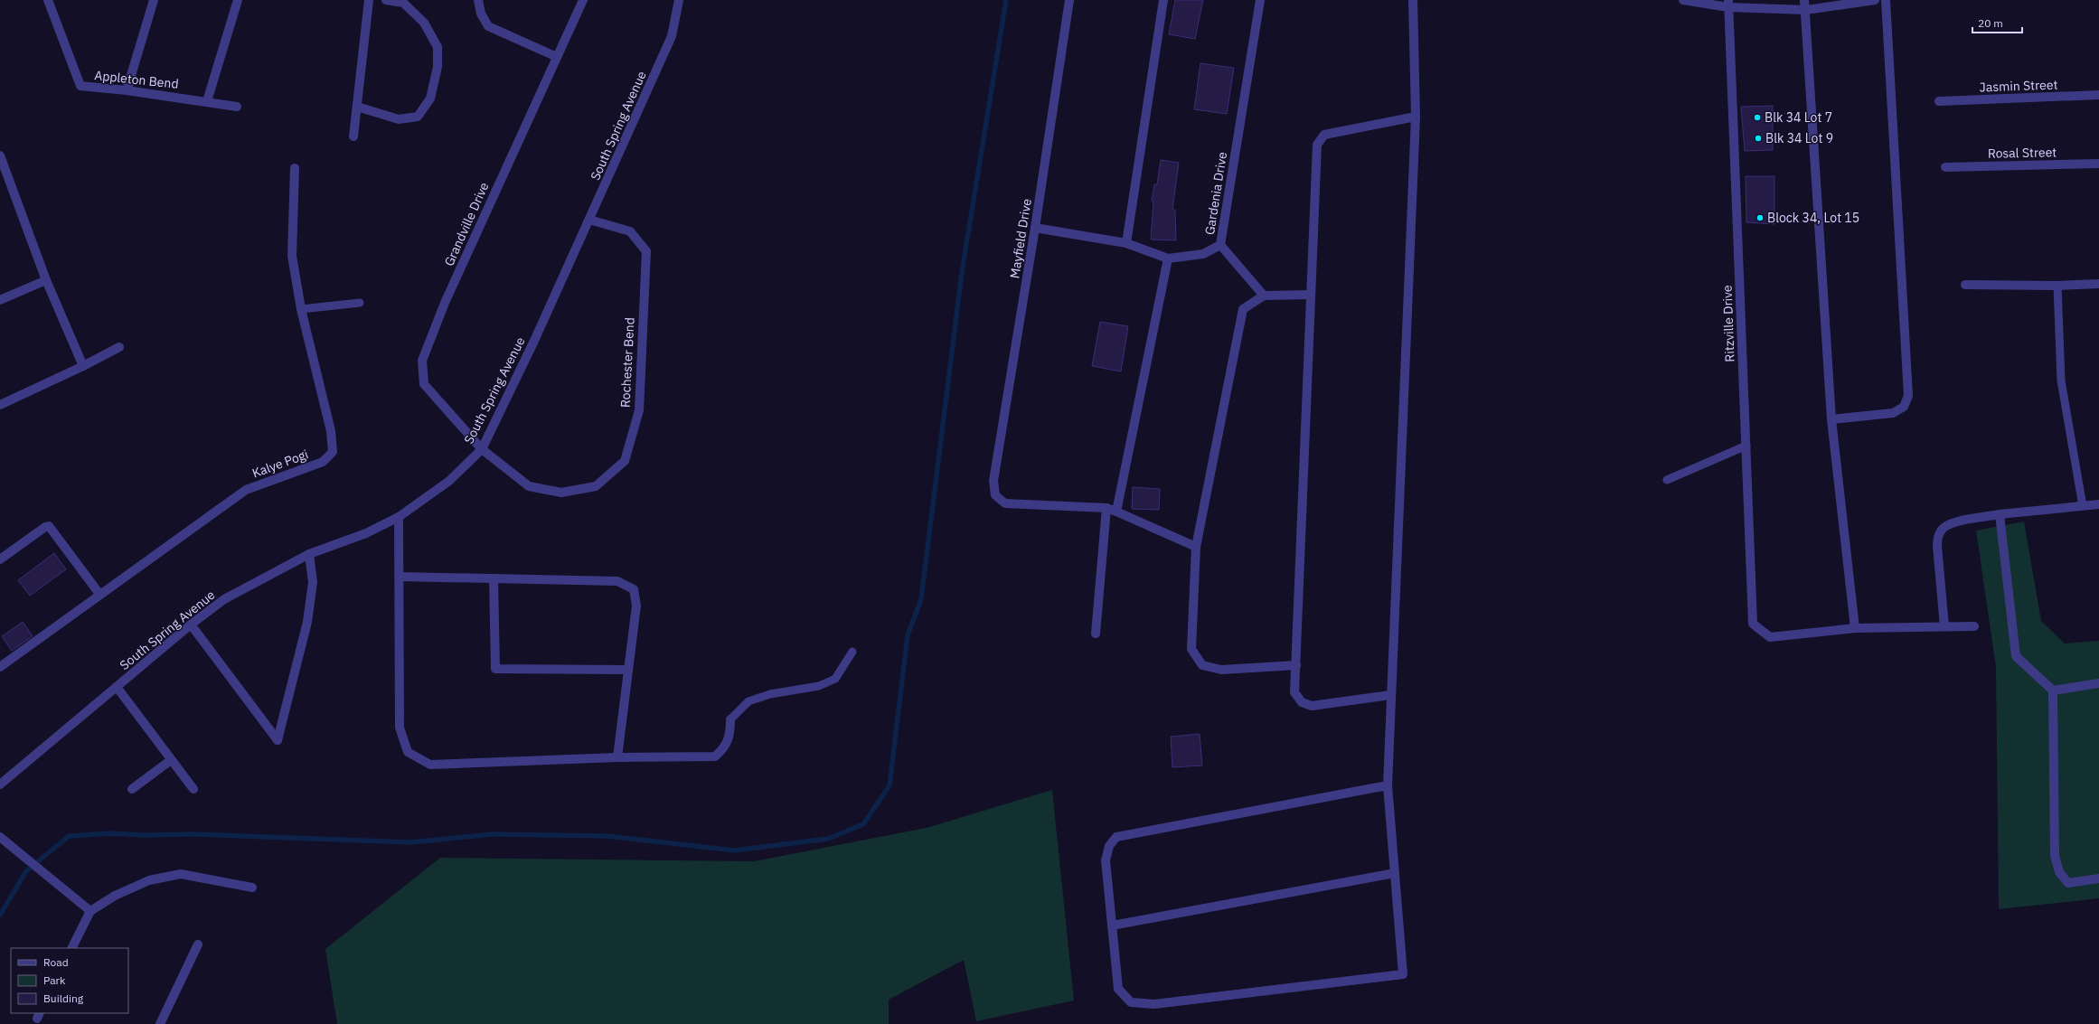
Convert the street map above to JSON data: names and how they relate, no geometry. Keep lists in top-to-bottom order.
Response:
{
  "streets": {
    "street": [
      "Appleton Bend",
      "Jasmin Street",
      "South Spring Avenue",
      "Rosal Street",
      "Gardenia Drive",
      "Grandville Drive",
      "Mayfield Drive",
      "Ritzville Drive",
      "Rochester Bend",
      "Kalye Pogi"
    ]
  },
  "crossings": [
    ["South Spring Avenue", "Grandville Drive"],
    ["South Spring Avenue", "Rochester Bend"],
    ["Gardenia Drive", "Mayfield Drive"],
    ["Grandville Drive", "Rochester Bend"]
  ],
  "places": ["Blk 34 Lot 7", "Blk 34 Lot 9", "Block 34, Lot 15"],
  "legend": ["Road", "Park", "Building"],
  "scale_bar": "20 m"
}
